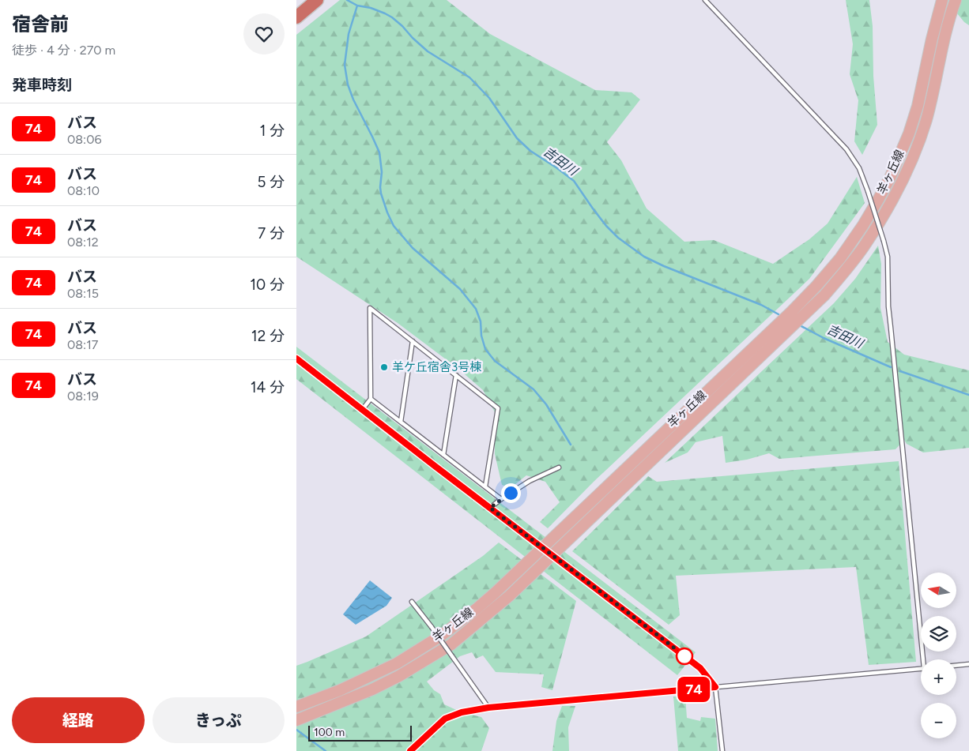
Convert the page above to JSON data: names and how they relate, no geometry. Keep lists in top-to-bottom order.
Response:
{
  "streets": {
    "main road": ["羊ヶ丘線"]
  },
  "water": ["吉田川"],
  "places": ["羊ケ丘宿舎3号棟"],
  "lines": ["bus line 74"],
  "scale_bar": "100 m",
  "north": "left",
  "page": {
    "heading": [
      ["宿舎前", "徒歩 · 4 分 · 270 m"],
      "発車時刻"
    ],
    "on_map": "74",
    "list": [
      {
        "mark": "74",
        "name": "バス",
        "note": "08:06",
        "value": "1 分"
      },
      {
        "mark": "74",
        "name": "バス",
        "note": "08:10",
        "value": "5 分"
      },
      {
        "mark": "74",
        "name": "バス",
        "note": "08:12",
        "value": "7 分"
      },
      {
        "mark": "74",
        "name": "バス",
        "note": "08:15",
        "value": "10 分"
      },
      {
        "mark": "74",
        "name": "バス",
        "note": "08:17",
        "value": "12 分"
      },
      {
        "mark": "74",
        "name": "バス",
        "note": "08:19",
        "value": "14 分"
      }
    ],
    "map_buttons": ["+", "−"],
    "buttons": ["経路", "きっぷ"],
    "scale": "100 m"
  }
}
